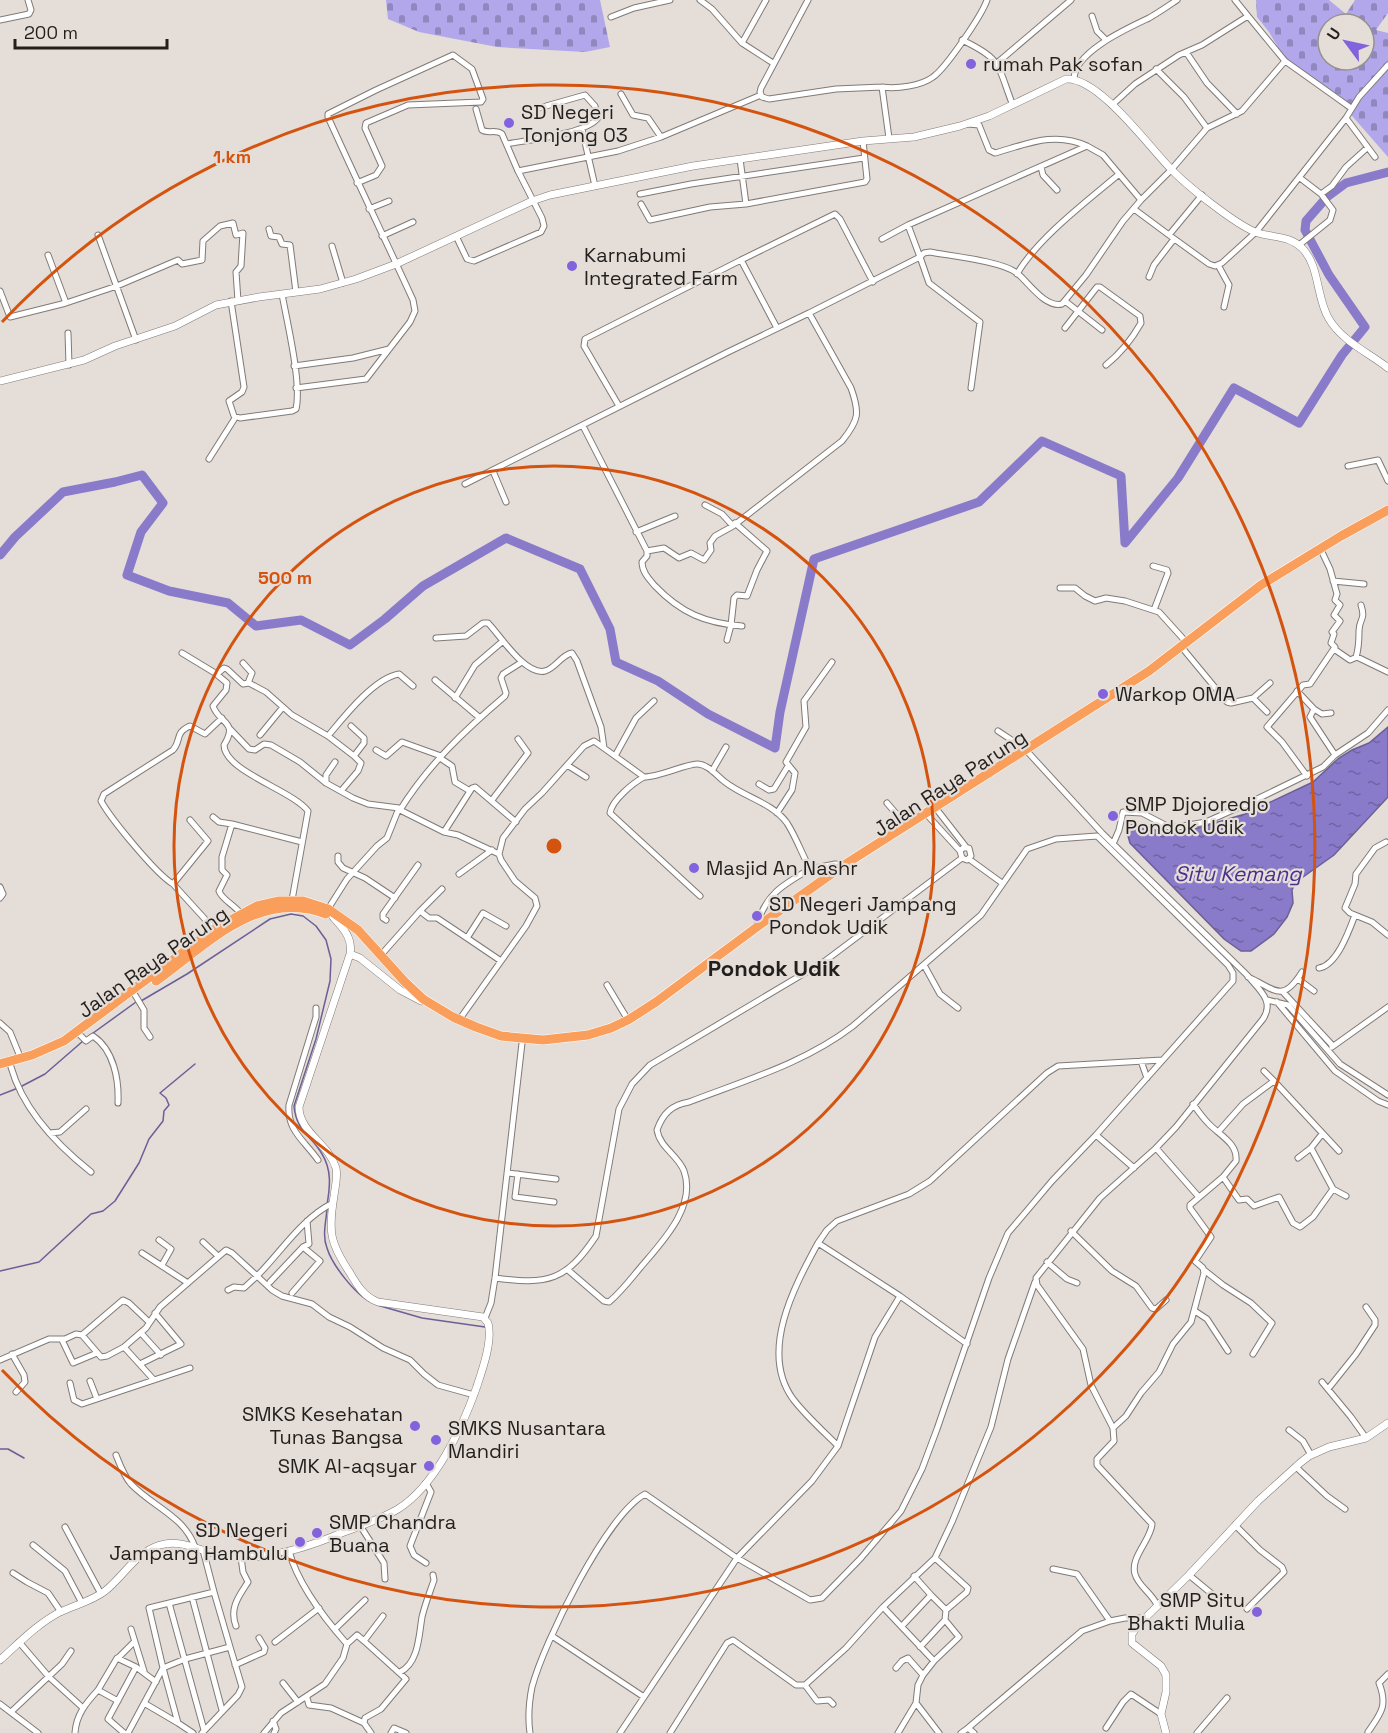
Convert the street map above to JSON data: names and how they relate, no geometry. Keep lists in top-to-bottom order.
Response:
{
  "streets": {
    "highway": ["Jalan Raya Parung"]
  },
  "districts": ["Pondok Udik"],
  "water": ["Situ Kemang"],
  "places": [
    "rumah Pak sofan",
    "SD Negeri Tonjong 03",
    "Karnabumi Integrated Farm",
    "Warkop OMA",
    "SMP Djojoredjo Pondok Udik",
    "Masjid An Nashr",
    "SD Negeri Jampang Pondok Udik",
    "SMKS Kesehatan Tunas Bangsa",
    "SMKS Nusantara Mandiri",
    "SMK Al-aqsyar",
    "SMP Chandra Buana",
    "SD Negeri Jampang Hambulu",
    "SMP Situ Bhakti Mulia"
  ],
  "scale_bar": "200 m",
  "north": "top left",
  "rings": ["1 km", "500 m"]
}
